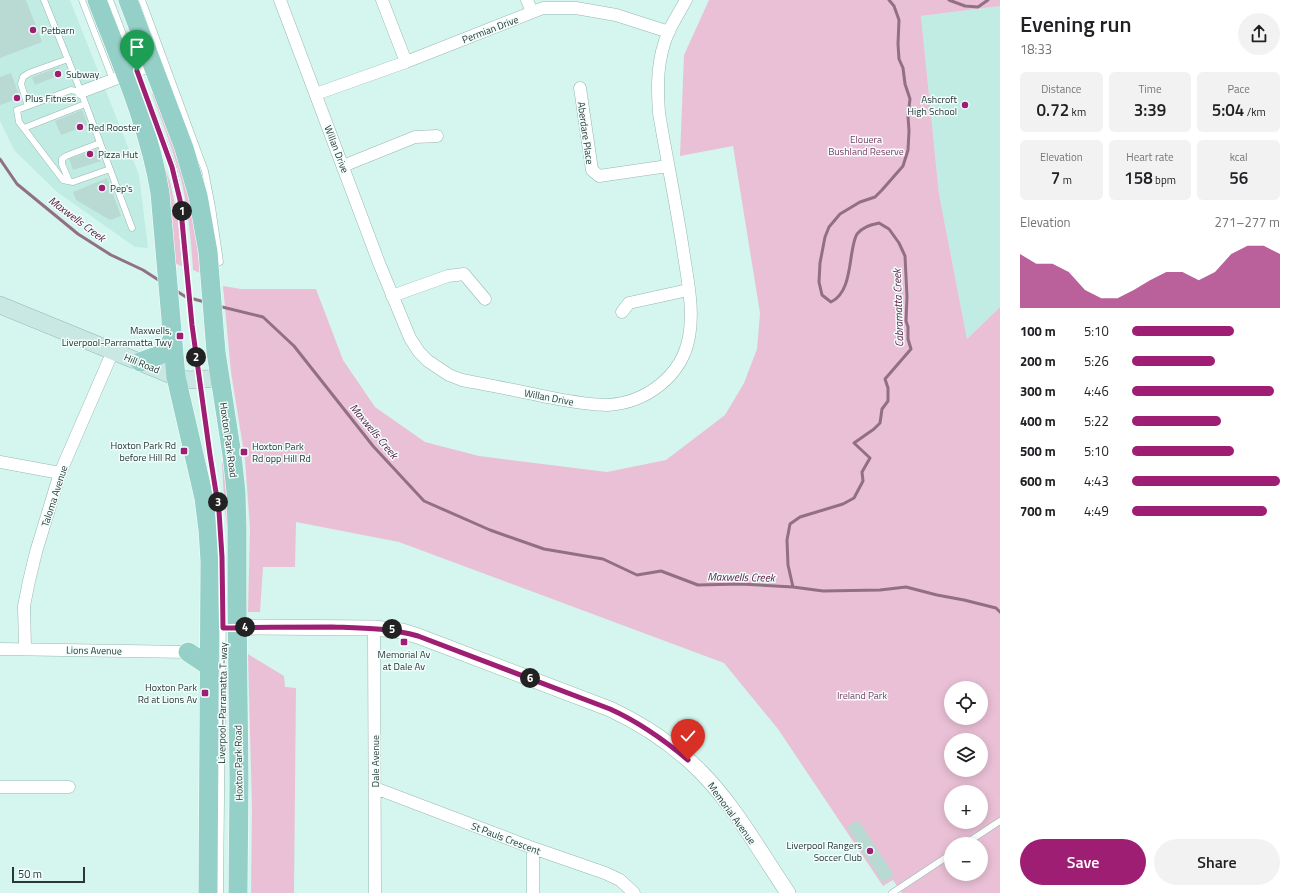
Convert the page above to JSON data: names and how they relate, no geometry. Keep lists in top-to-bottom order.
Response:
{
  "streets": {
    "main road": ["Hill Road", "Hoxton Park Road"],
    "street": [
      "Permian Drive",
      "Aberdare Place",
      "Willan Drive",
      "Taloma Avenue",
      "Lions Avenue",
      "Dale Avenue",
      "Memorial Avenue",
      "St Pauls Crescent"
    ],
    "lane": ["Liverpool–Parramatta T-way"]
  },
  "crossings": [
    ["Permian Drive", "Willan Drive"],
    ["Aberdare Place", "Willan Drive"],
    ["Hill Road", "Hoxton Park Road"],
    ["Hill Road", "Taloma Avenue"],
    ["Hill Road", "Liverpool–Parramatta T-way"],
    ["Hoxton Park Road", "Liverpool–Parramatta T-way"],
    ["Hoxton Park Road", "Memorial Avenue"],
    ["Taloma Avenue", "Lions Avenue"],
    ["Liverpool–Parramatta T-way", "Memorial Avenue"],
    ["Dale Avenue", "Memorial Avenue"],
    ["Dale Avenue", "St Pauls Crescent"]
  ],
  "water": ["Maxwells Creek", "Cabramatta Creek"],
  "parks": ["Elouera Bushland Reserve", "Ireland Park"],
  "places": {
    "other": [
      "Petbarn",
      "Subway",
      "Plus Fitness",
      "Ashcroft High School",
      "Red Rooster",
      "Pizza Hut",
      "Pep's",
      "Liverpool Rangers Soccer Club"
    ],
    "transit": [
      "Maxwells, Liverpool-Parramatta Twy",
      "Hoxton Park Rd before Hill Rd",
      "Hoxton Park Rd opp Hill Rd",
      "Memorial Av at Dale Av",
      "Hoxton Park Rd at Lions Av"
    ]
  },
  "scale_bar": "50 m",
  "page": {
    "heading": ["Evening run", "18:33"],
    "stats": [
      ["Distance", "0.72 km"],
      ["Time", "3:39"],
      ["Pace", "5:04 /km"],
      ["Elevation", "7 m"],
      ["Heart rate", "158 bpm"],
      ["kcal", "56"]
    ],
    "pins": [
      "1",
      "2",
      "3",
      "4",
      "5",
      "6"
    ],
    "chart": ["Elevation", "271–277 m"],
    "list": [
      {
        "name": "100 m",
        "note": "5:10"
      },
      {
        "name": "200 m",
        "note": "5:26"
      },
      {
        "name": "300 m",
        "note": "4:46"
      },
      {
        "name": "400 m",
        "note": "5:22"
      },
      {
        "name": "500 m",
        "note": "5:10"
      },
      {
        "name": "600 m",
        "note": "4:43"
      },
      {
        "name": "700 m",
        "note": "4:49"
      }
    ],
    "map_buttons": ["+", "−"],
    "buttons": ["Save", "Share"],
    "scale": "50 m"
  }
}
